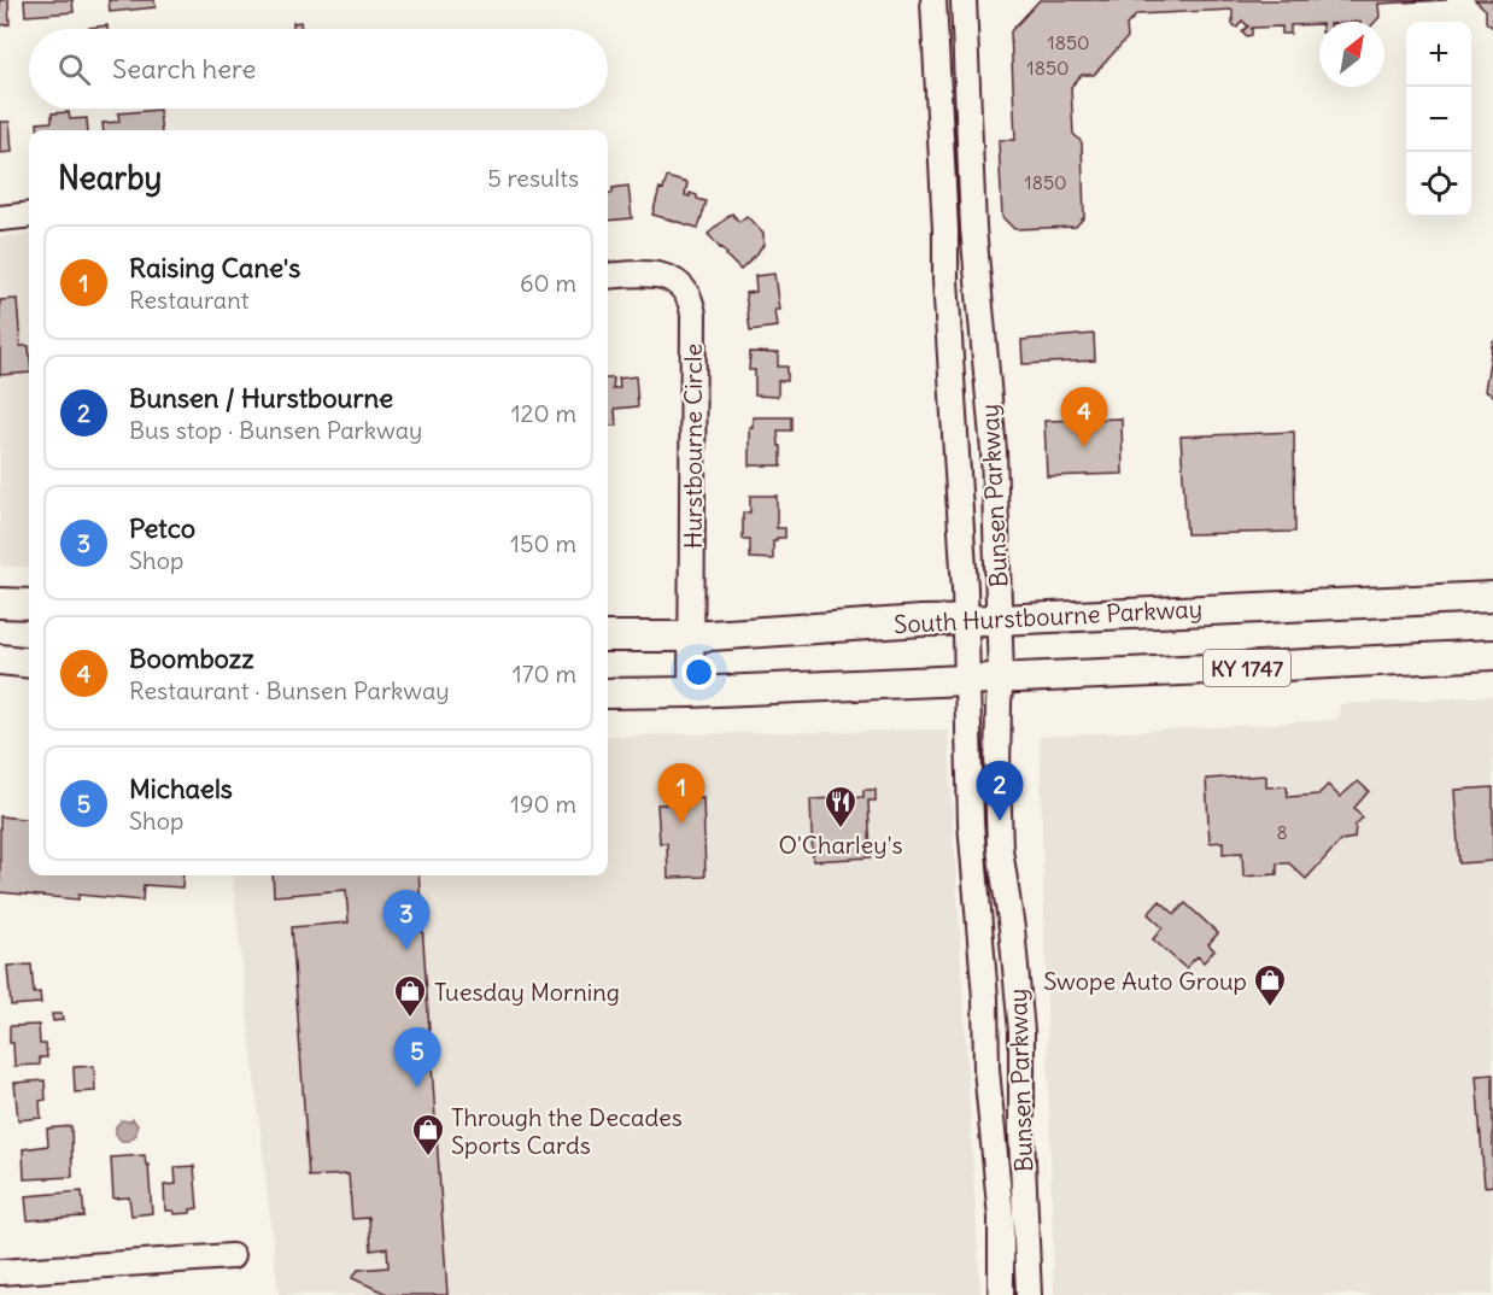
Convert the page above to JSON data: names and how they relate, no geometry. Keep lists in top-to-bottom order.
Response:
{
  "streets": {
    "main road": ["South Hurstbourne Parkway", "KY 1747"],
    "street": ["Hurstbourne Circle", "Bunsen Parkway"]
  },
  "crossings": [
    ["Hurstbourne Circle", "South Hurstbourne Parkway"],
    ["Hurstbourne Circle", "KY 1747"],
    ["Bunsen Parkway", "South Hurstbourne Parkway"],
    ["Bunsen Parkway", "KY 1747"]
  ],
  "places": {
    "restaurant": ["O'Charley's"],
    "shop": ["Swope Auto Group", "Tuesday Morning", "Through the Decades Sports Cards"]
  },
  "house_numbers": [
    "1850",
    "1850",
    "1850",
    "8"
  ],
  "north": "top right",
  "page": {
    "map_buttons": ["+", "−"],
    "search": "Search here",
    "heading": ["Nearby", "5 results"],
    "list": [
      {
        "mark": "1",
        "name": "Raising Cane's",
        "note": "Restaurant",
        "value": "60 m"
      },
      {
        "mark": "2",
        "name": "Bunsen / Hurstbourne",
        "note": "Bus stop · Bunsen Parkway",
        "value": "120 m"
      },
      {
        "mark": "3",
        "name": "Petco",
        "note": "Shop",
        "value": "150 m"
      },
      {
        "mark": "4",
        "name": "Boombozz",
        "note": "Restaurant · Bunsen Parkway",
        "value": "170 m"
      },
      {
        "mark": "5",
        "name": "Michaels",
        "note": "Shop",
        "value": "190 m"
      }
    ],
    "pins": [
      "4",
      "2",
      "1",
      "3",
      "5"
    ]
  }
}
